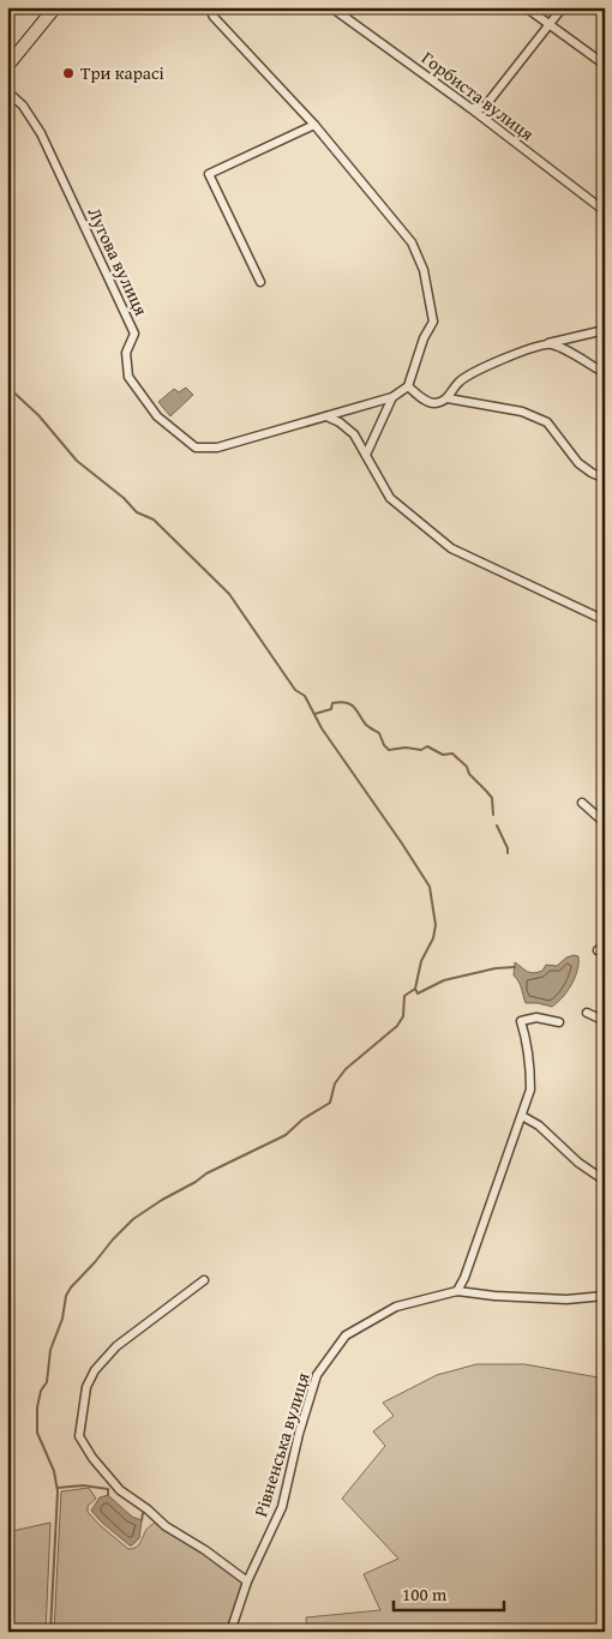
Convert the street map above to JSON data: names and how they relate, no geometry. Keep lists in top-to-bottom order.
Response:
{
  "streets": {
    "street": ["Горбиста вулиця", "Лугова вулиця", "Рівненська вулиця"]
  },
  "places": ["Три карасі"],
  "scale_bar": "100 m"
}
